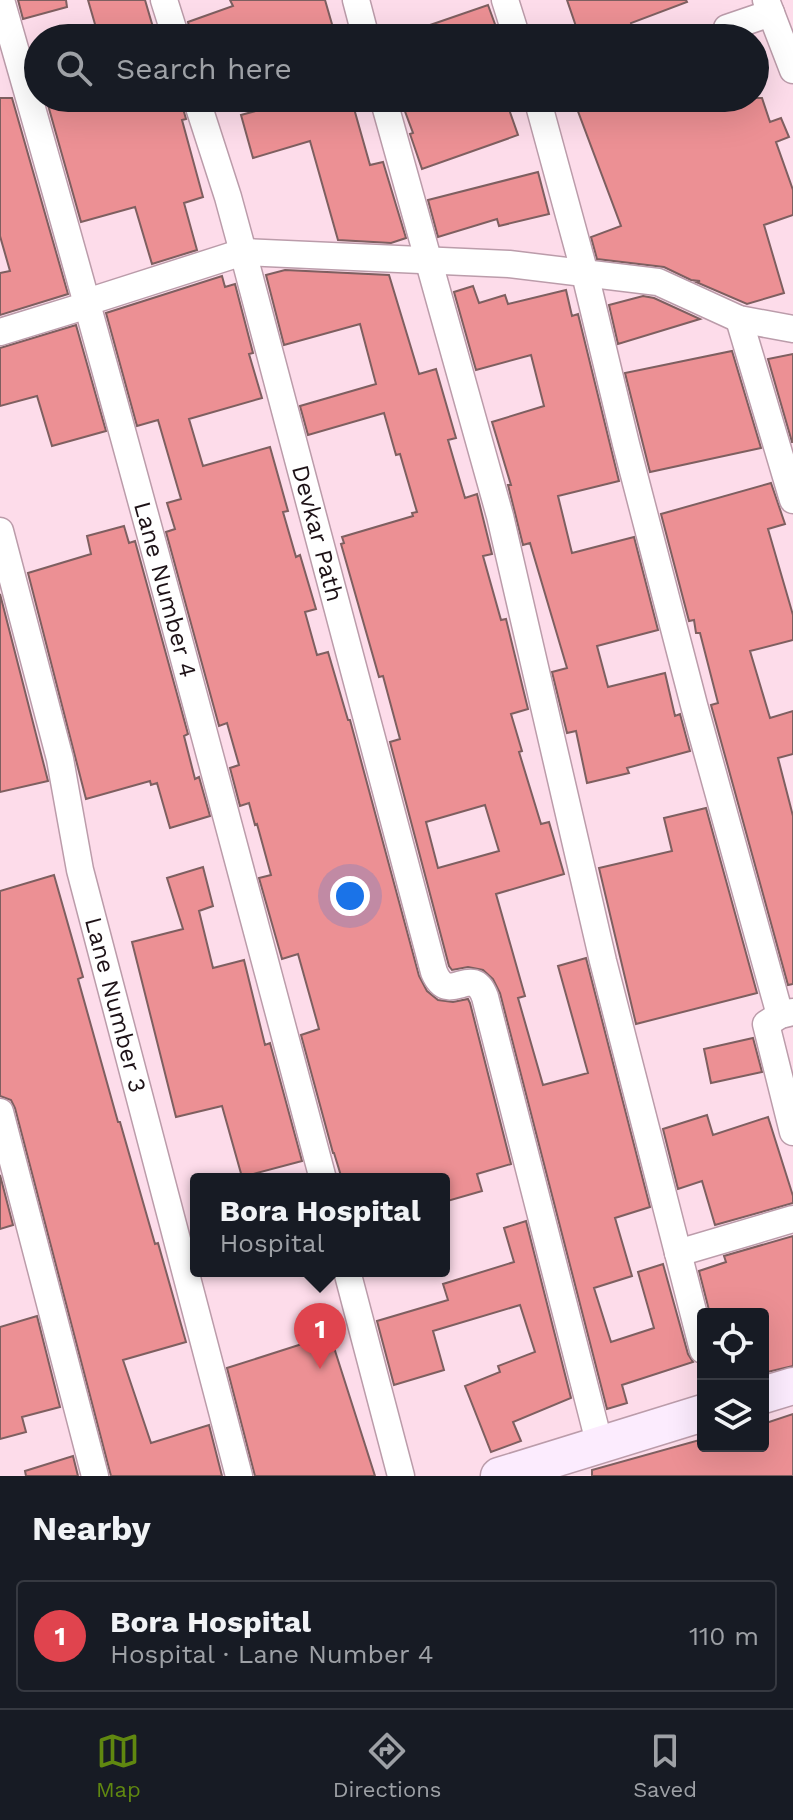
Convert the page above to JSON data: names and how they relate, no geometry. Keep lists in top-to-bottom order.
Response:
{
  "streets": {
    "street": ["Devkar Path", "Lane Number 4", "Lane Number 3"]
  },
  "page": {
    "search": "Search here",
    "popup": ["Bora Hospital", "Hospital"],
    "pins": "1",
    "heading": "Nearby",
    "list": [
      {
        "mark": "1",
        "name": "Bora Hospital",
        "note": "Hospital · Lane Number 4",
        "value": "110 m"
      }
    ],
    "nav": ["Map", "Directions", "Saved"]
  }
}
